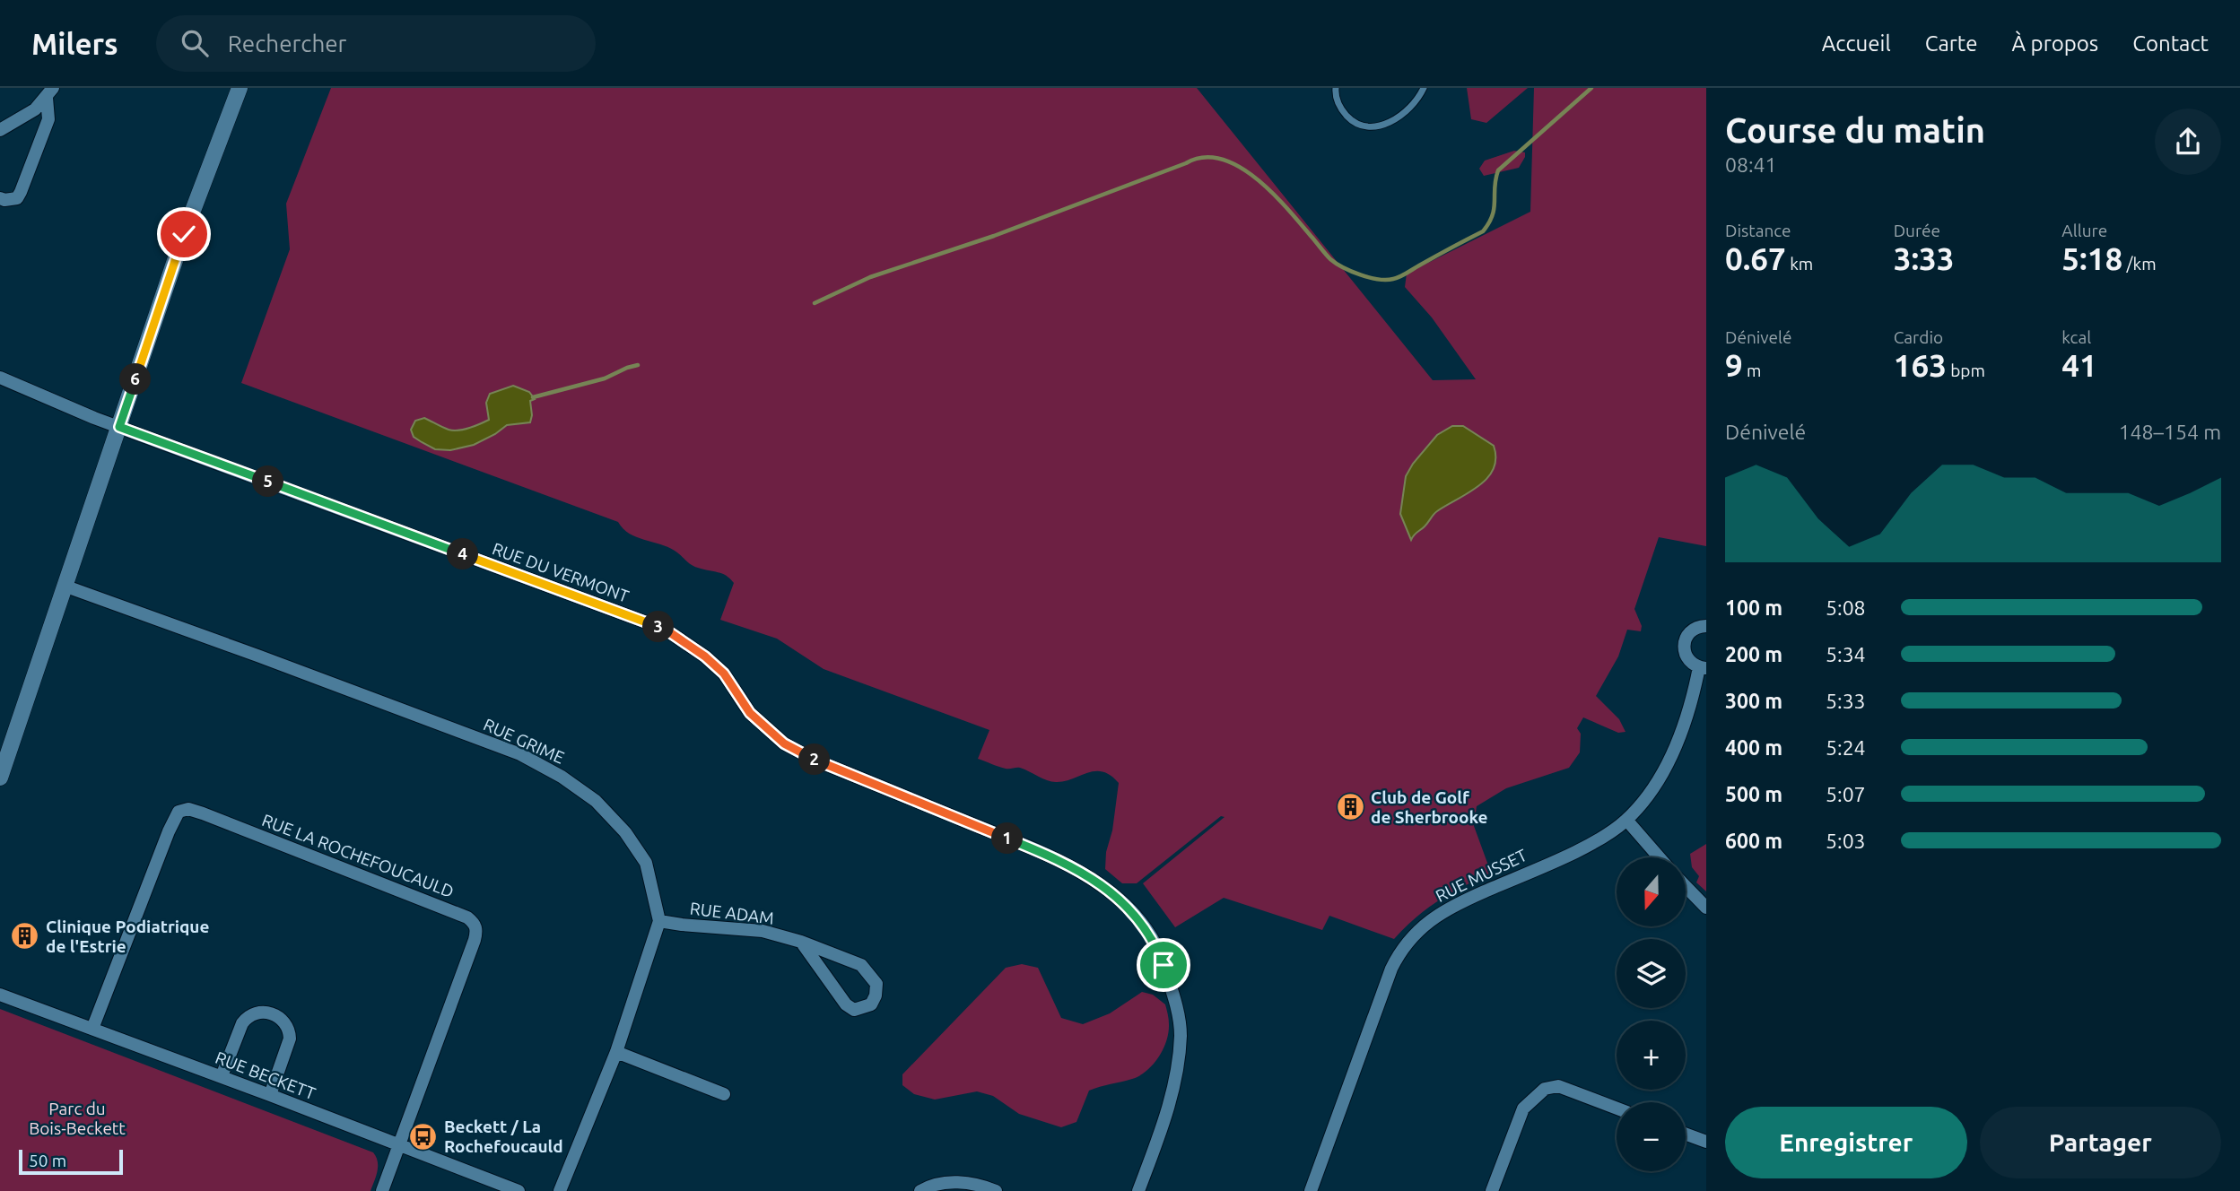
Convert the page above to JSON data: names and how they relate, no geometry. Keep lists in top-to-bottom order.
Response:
{
  "streets": {
    "street": [
      "RUE DU VERMONT",
      "RUE GRIME",
      "RUE LA ROCHEFOUCAULD",
      "RUE MUSSET",
      "RUE ADAM",
      "RUE BECKETT"
    ]
  },
  "crossings": [
    ["RUE GRIME", "RUE ADAM"],
    ["RUE LA ROCHEFOUCAULD", "RUE BECKETT"]
  ],
  "parks": ["Parc du Bois-Beckett"],
  "places": {
    "building": ["Club de Golf de Sherbrooke", "Clinique Podiatrique de l'Estrie"],
    "bus stop": ["Beckett / La Rochefoucauld"]
  },
  "scale_bar": "50 m",
  "north": "bottom",
  "page": {
    "header": "Milers",
    "search": "Rechercher",
    "nav": [
      "Accueil",
      "Carte",
      "À propos",
      "Contact"
    ],
    "heading": ["Course du matin", "08:41"],
    "stats": [
      ["Distance", "0.67 km"],
      ["Durée", "3:33"],
      ["Allure", "5:18 /km"],
      ["Dénivelé", "9 m"],
      ["Cardio", "163 bpm"],
      ["kcal", "41"]
    ],
    "pins": [
      "6",
      "5",
      "4",
      "3",
      "2",
      "1"
    ],
    "chart": ["Dénivelé", "148–154 m"],
    "list": [
      {
        "name": "100 m",
        "note": "5:08"
      },
      {
        "name": "200 m",
        "note": "5:34"
      },
      {
        "name": "300 m",
        "note": "5:33"
      },
      {
        "name": "400 m",
        "note": "5:24"
      },
      {
        "name": "500 m",
        "note": "5:07"
      },
      {
        "name": "600 m",
        "note": "5:03"
      }
    ],
    "map_buttons": ["+", "−"],
    "buttons": ["Enregistrer", "Partager"],
    "scale": "50 m"
  }
}
